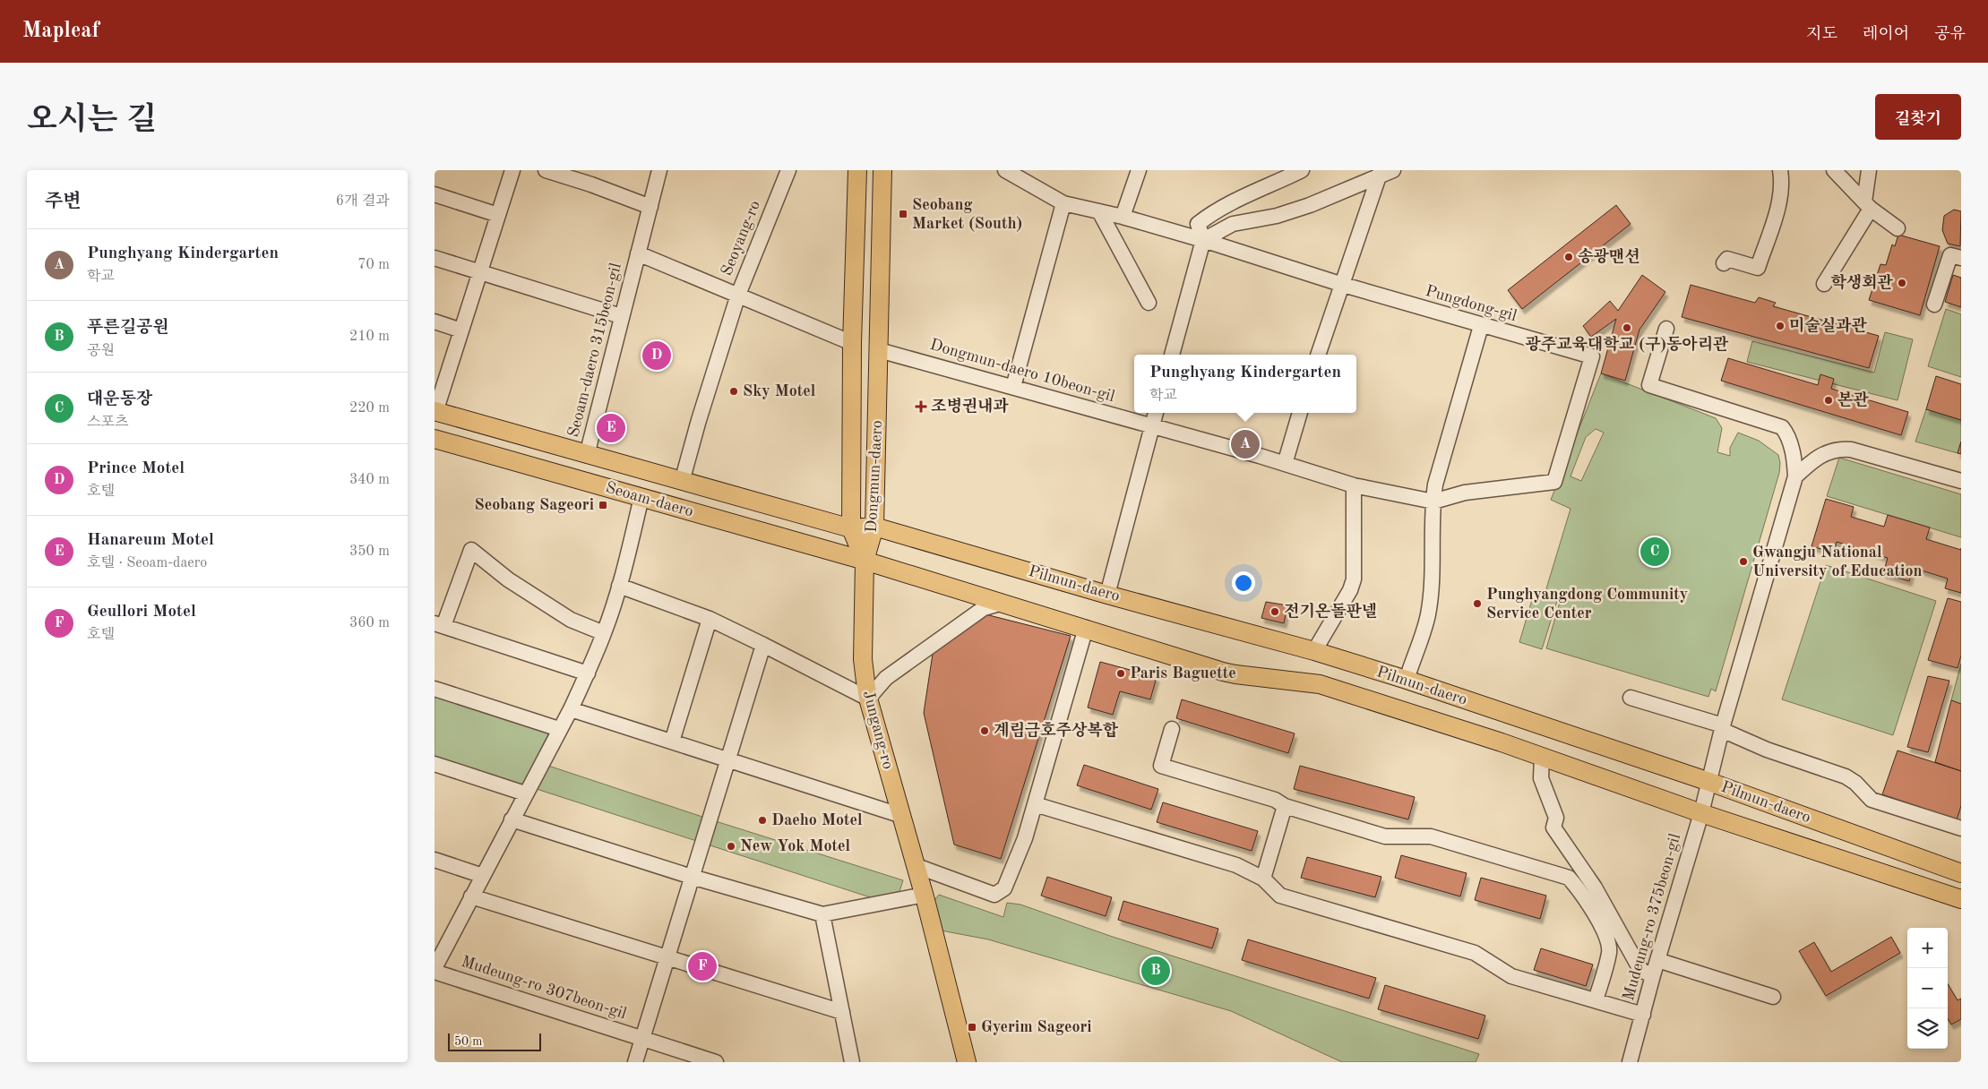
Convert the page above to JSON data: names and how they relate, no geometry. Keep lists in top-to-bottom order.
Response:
{
  "streets": {
    "main road": [
      "Dongmun-daero",
      "Seoam-daero",
      "Pilmun-daero",
      "Jungang-ro"
    ],
    "street": [
      "Seoyang-ro",
      "Pungdong-gil",
      "Seoam-daero 315beon-gil",
      "Dongmun-daero 10beon-gil",
      "Mudeung-ro 375beon-gil",
      "Mudeung-ro 307beon-gil"
    ]
  },
  "crossings": [
    ["Seoyang-ro", "Seoam-daero 315beon-gil"],
    ["Seoyang-ro", "Seoam-daero"],
    ["Pungdong-gil", "Dongmun-daero 10beon-gil"],
    ["Seoam-daero 315beon-gil", "Seoam-daero"],
    ["Dongmun-daero 10beon-gil", "Dongmun-daero"],
    ["Dongmun-daero", "Seoam-daero"],
    ["Dongmun-daero", "Pilmun-daero"],
    ["Dongmun-daero", "Jungang-ro"],
    ["Seoam-daero", "Pilmun-daero"],
    ["Seoam-daero", "Jungang-ro"],
    ["Seoam-daero", "Mudeung-ro 307beon-gil"],
    ["Pilmun-daero", "Jungang-ro"],
    ["Pilmun-daero", "Mudeung-ro 375beon-gil"]
  ],
  "places": {
    "transit": ["Seobang Market (South)", "Seobang Sageori", "Gyerim Sageori"],
    "other": [
      "송광맨션",
      "학생회관",
      "미술실과관",
      "광주교육대학교 (구)동아리관",
      "Sky Motel",
      "본관",
      "Gwangju National University of Education",
      "Punghyangdong Community Service Center",
      "전기온돌판넬",
      "Paris Baguette",
      "계림금호주상복합",
      "Daeho Motel",
      "New Yok Motel"
    ],
    "health": ["조병권내과"]
  },
  "scale_bar": "50 m",
  "page": {
    "header": "Mapleaf",
    "nav": ["지도", "레이어", "공유"],
    "title": "오시는 길",
    "buttons": "길찾기",
    "heading": ["주변", "6개 결과"],
    "list": [
      {
        "mark": "A",
        "name": "Punghyang Kindergarten",
        "note": "학교",
        "value": "70 m"
      },
      {
        "mark": "B",
        "name": "푸른길공원",
        "note": "공원",
        "value": "210 m"
      },
      {
        "mark": "C",
        "name": "대운동장",
        "note": "스포츠",
        "value": "220 m"
      },
      {
        "mark": "D",
        "name": "Prince Motel",
        "note": "호텔",
        "value": "340 m"
      },
      {
        "mark": "E",
        "name": "Hanareum Motel",
        "note": "호텔 · Seoam-daero",
        "value": "350 m"
      },
      {
        "mark": "F",
        "name": "Geullori Motel",
        "note": "호텔",
        "value": "360 m"
      }
    ],
    "pins": [
      "D",
      "E",
      "A",
      "C",
      "F",
      "B"
    ],
    "popup": ["Punghyang Kindergarten", "학교"],
    "map_buttons": ["+", "−"],
    "scale": "50 m"
  }
}
